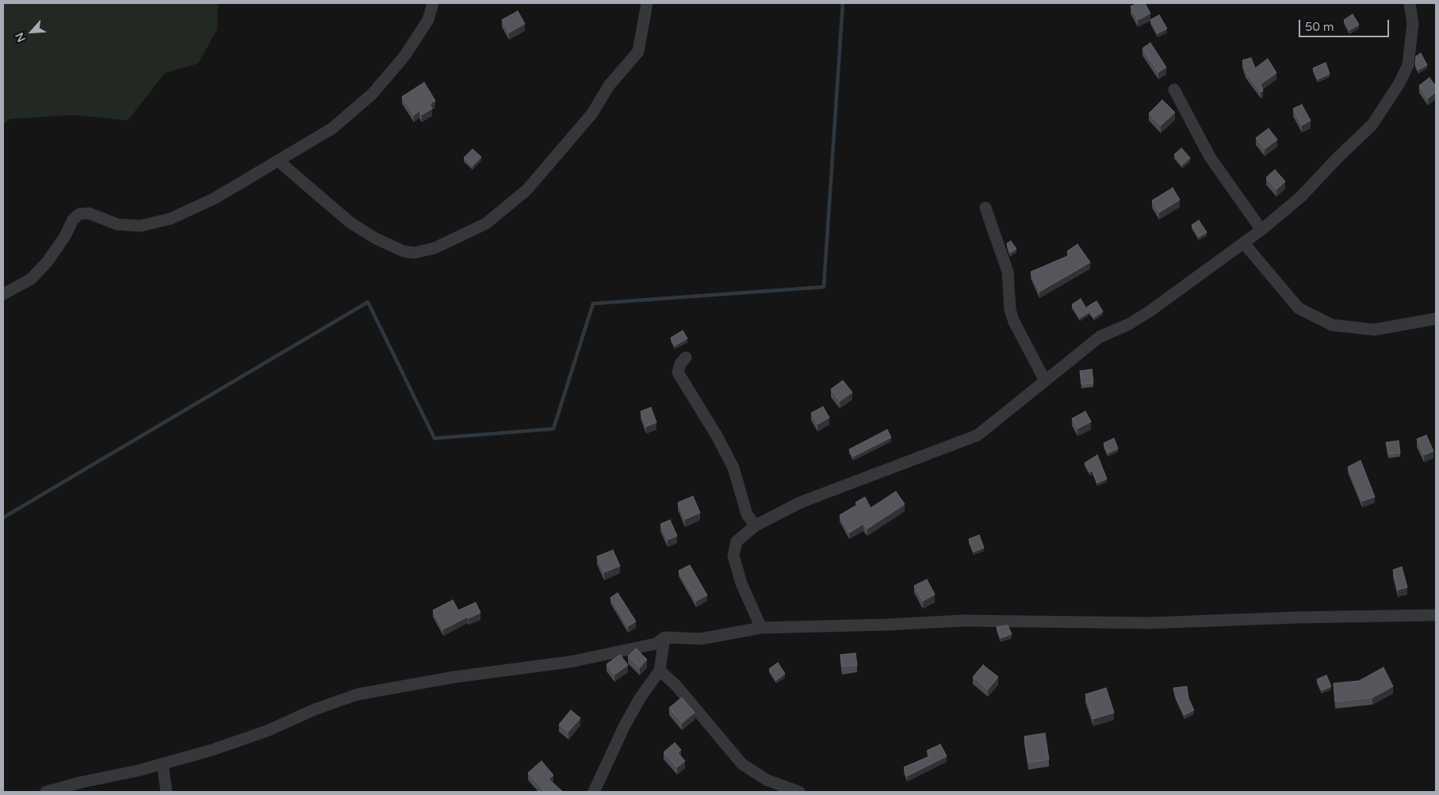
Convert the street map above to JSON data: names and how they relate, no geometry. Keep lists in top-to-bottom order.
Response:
{
  "scale_bar": "50 m",
  "north": "bottom left"
}
